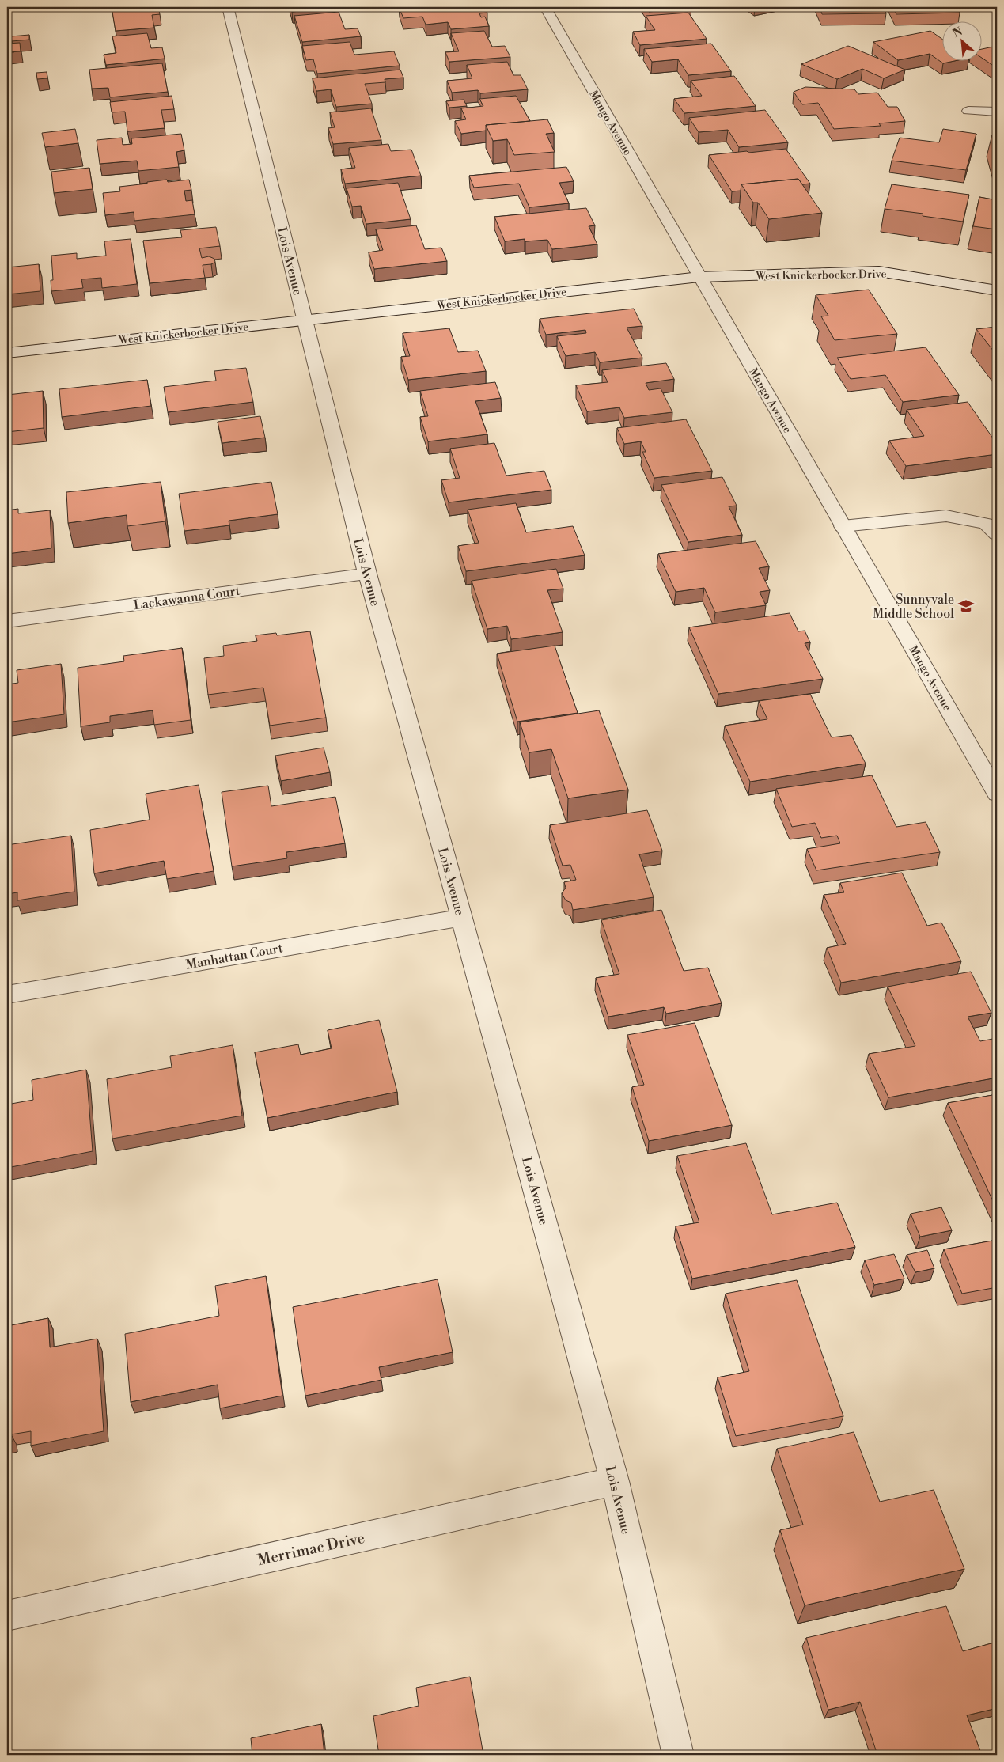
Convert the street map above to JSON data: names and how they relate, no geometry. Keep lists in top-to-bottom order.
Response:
{
  "streets": {
    "street": [
      "Mango Avenue",
      "Lois Avenue",
      "West Knickerbocker Drive",
      "Lackawanna Court",
      "Manhattan Court",
      "Merrimac Drive"
    ]
  },
  "crossings": [
    ["Mango Avenue", "West Knickerbocker Drive"],
    ["Lois Avenue", "West Knickerbocker Drive"],
    ["Lois Avenue", "Lackawanna Court"],
    ["Lois Avenue", "Manhattan Court"],
    ["Lois Avenue", "Merrimac Drive"]
  ],
  "places": {
    "school or university": ["Sunnyvale Middle School"]
  },
  "north": "top left"
}
